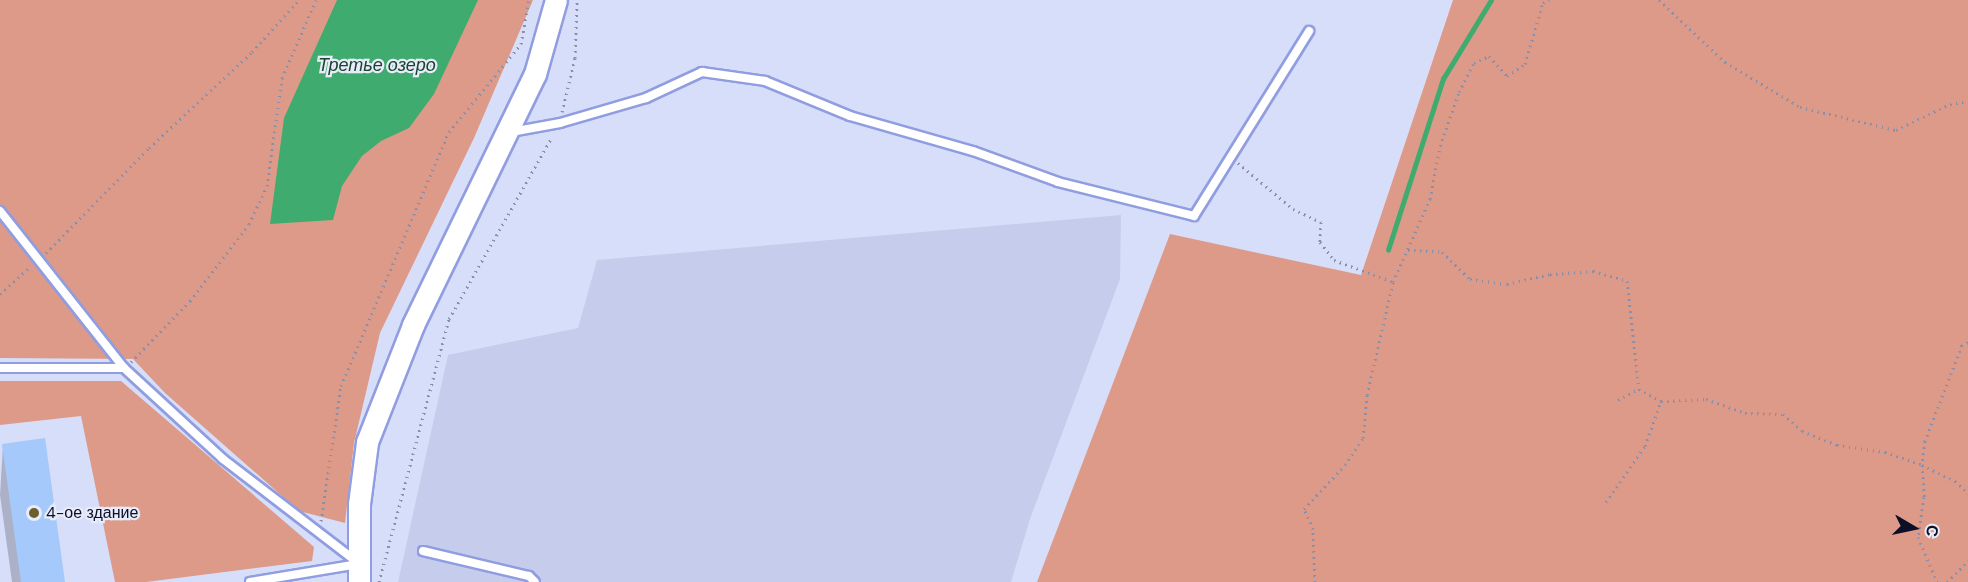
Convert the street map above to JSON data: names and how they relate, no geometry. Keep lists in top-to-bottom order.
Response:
{
  "water": ["Третье озеро"],
  "places": ["4-ое здание"],
  "north": "right"
}
